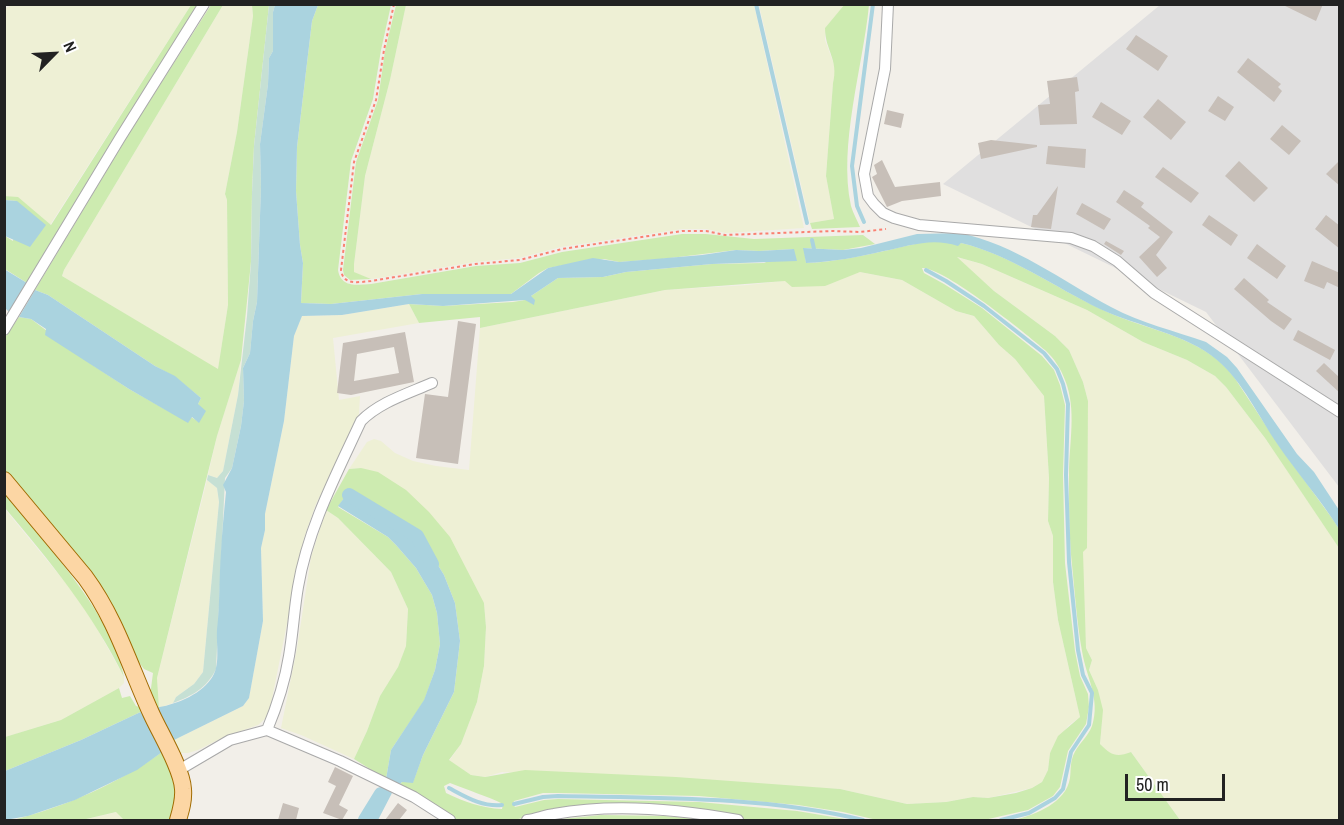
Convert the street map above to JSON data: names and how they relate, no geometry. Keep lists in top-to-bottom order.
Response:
{
  "scale_bar": "50 m",
  "north": "top right"
}
